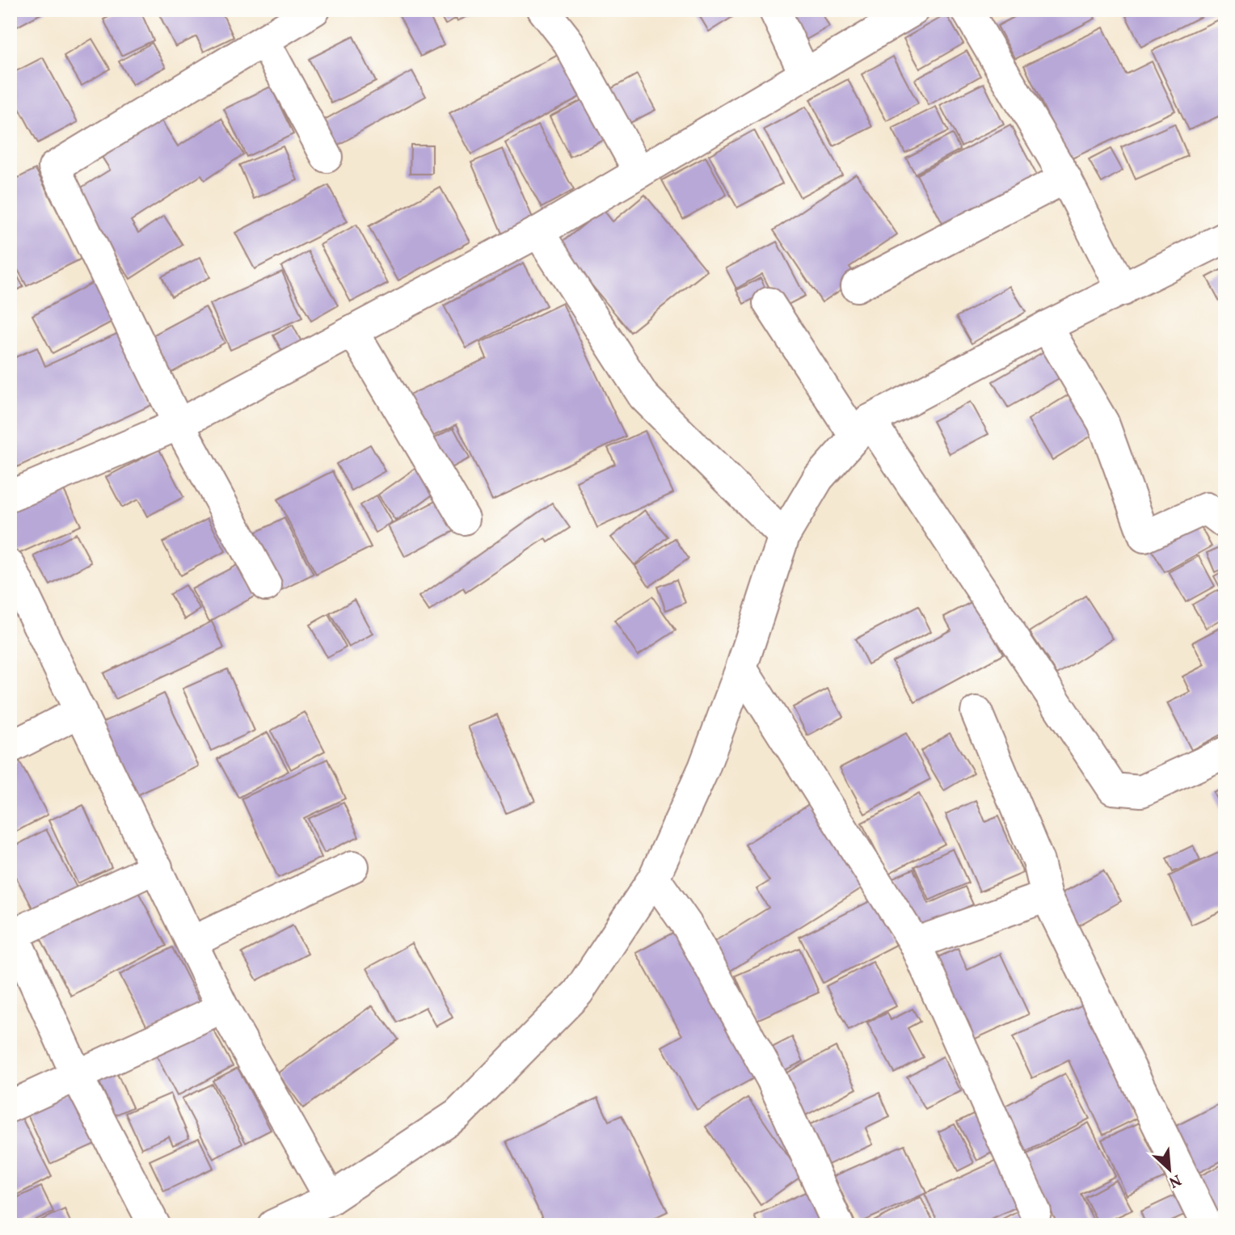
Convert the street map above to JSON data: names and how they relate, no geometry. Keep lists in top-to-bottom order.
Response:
{
  "north": "bottom right"
}
